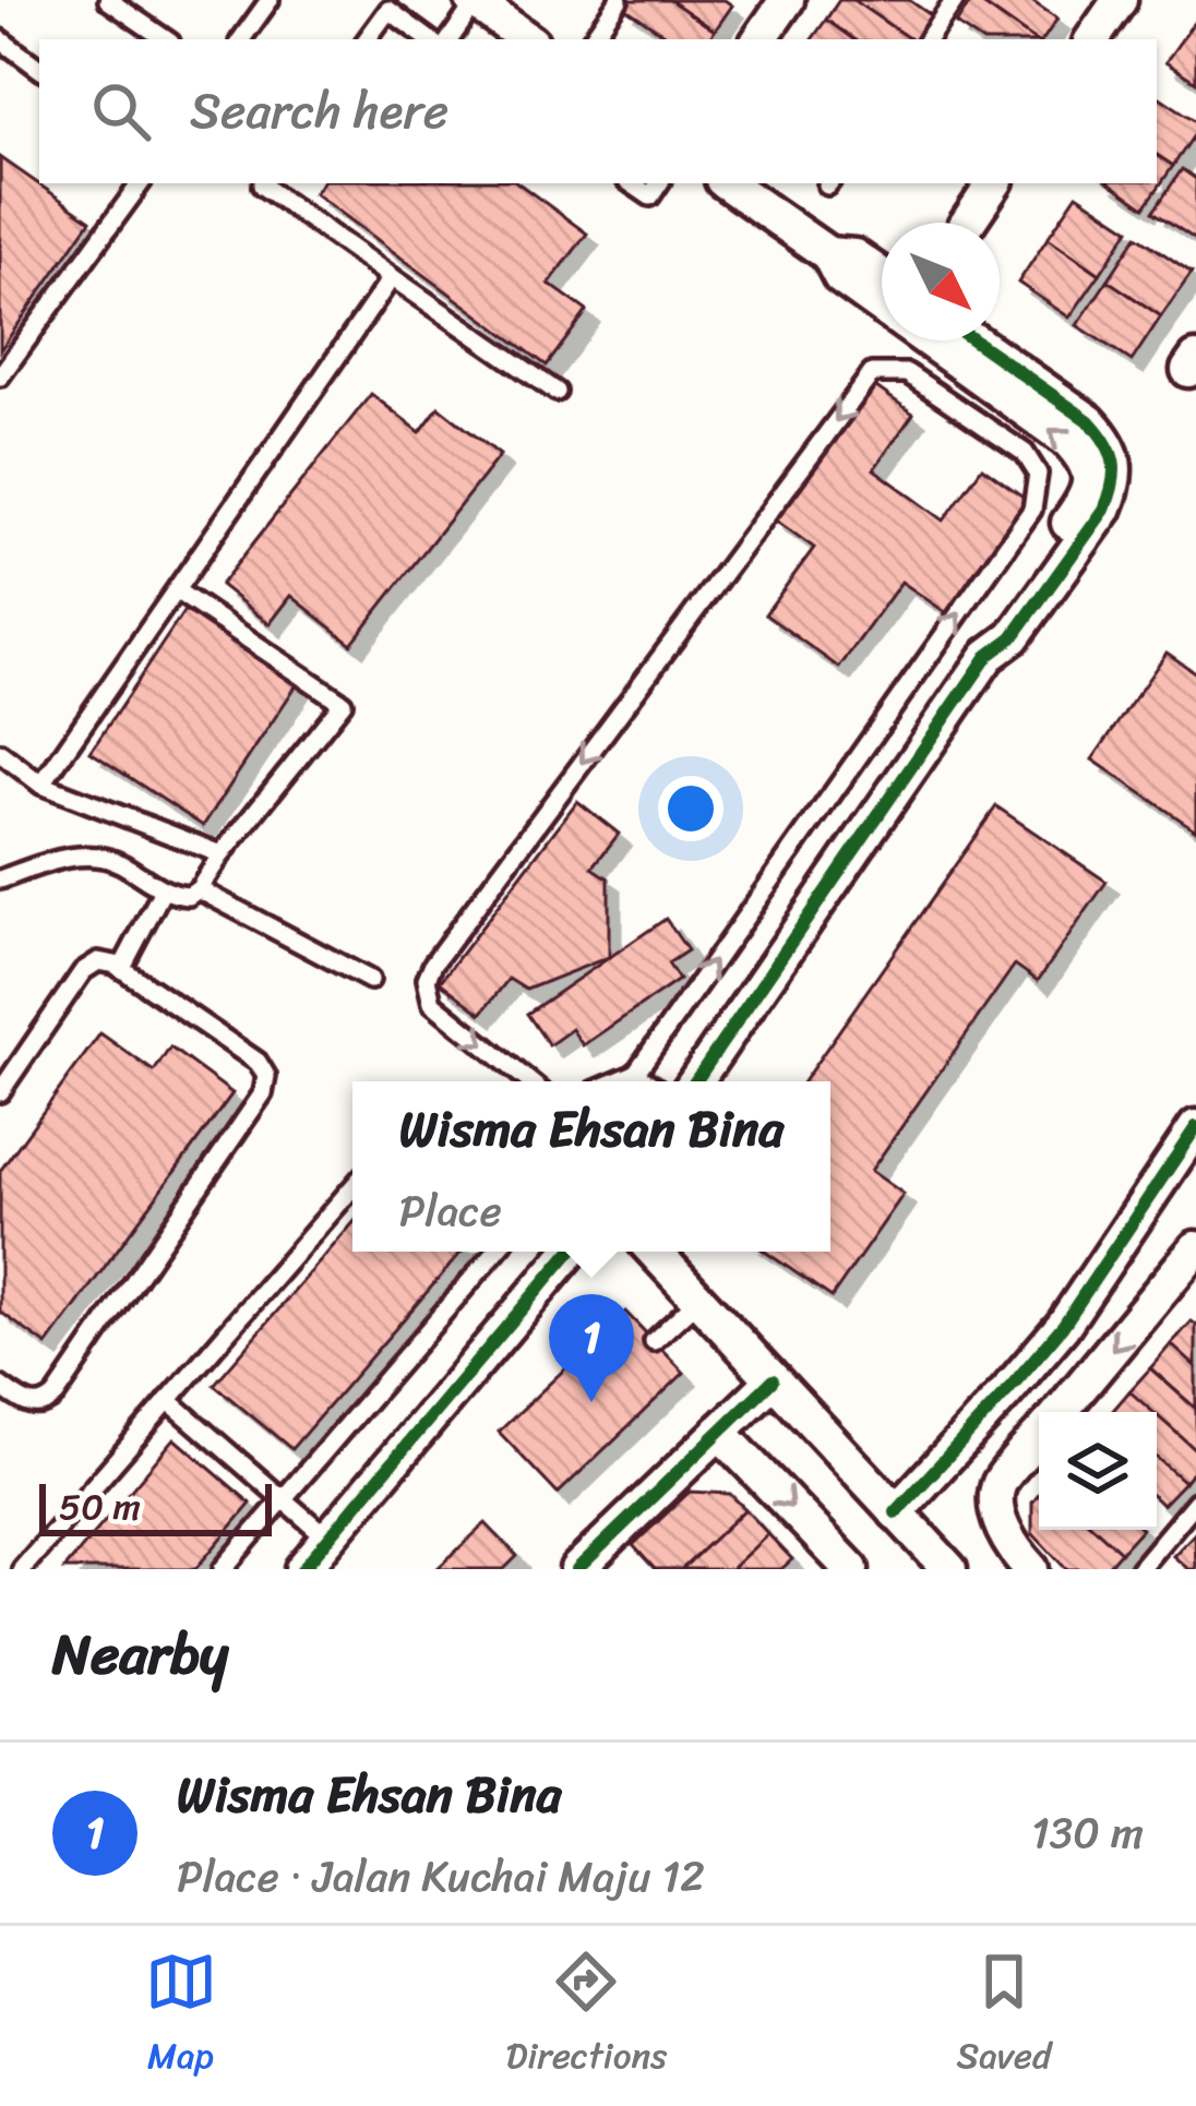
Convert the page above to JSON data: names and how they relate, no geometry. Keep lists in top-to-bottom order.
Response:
{
  "scale_bar": "50 m",
  "north": "bottom right",
  "page": {
    "search": "Search here",
    "popup": ["Wisma Ehsan Bina", "Place"],
    "pins": "1",
    "scale": "50 m",
    "heading": "Nearby",
    "list": [
      {
        "mark": "1",
        "name": "Wisma Ehsan Bina",
        "note": "Place · Jalan Kuchai Maju 12",
        "value": "130 m"
      }
    ],
    "nav": ["Map", "Directions", "Saved"]
  }
}
